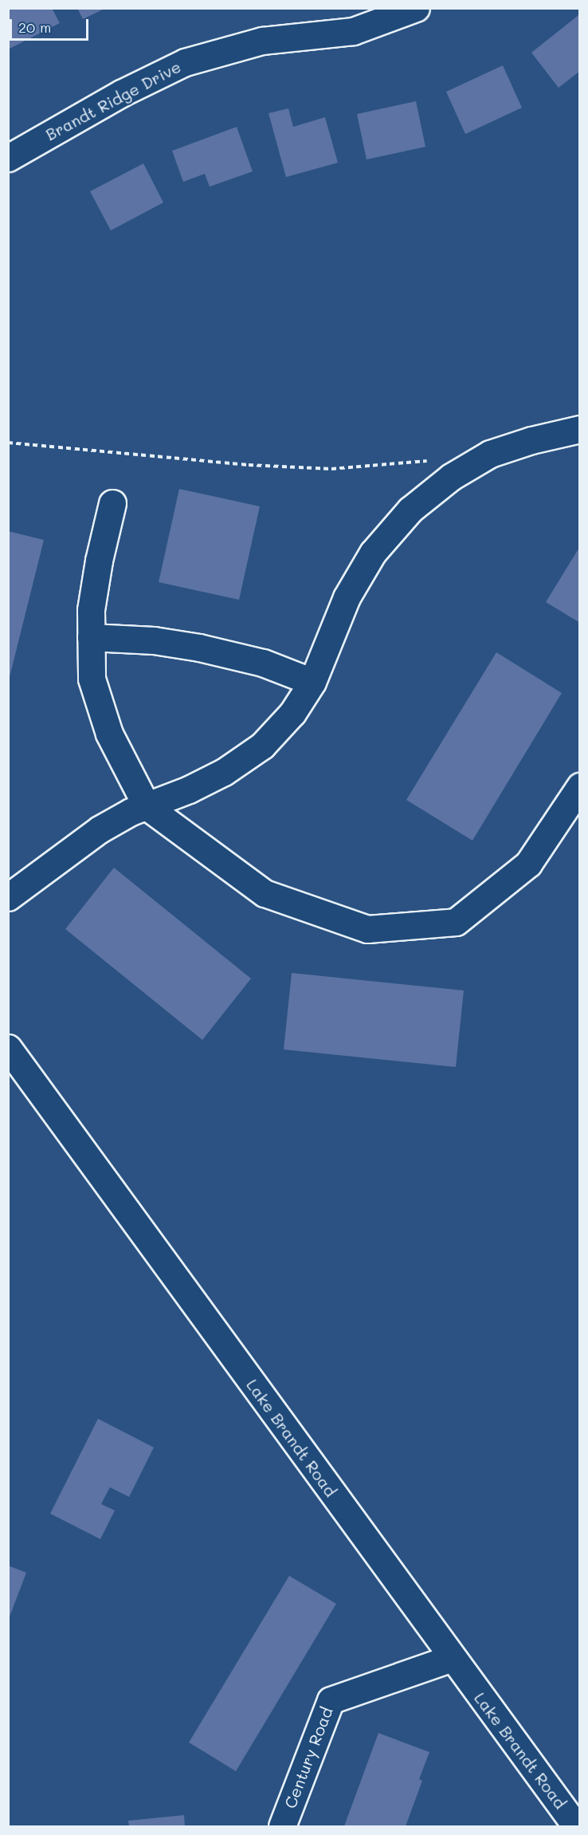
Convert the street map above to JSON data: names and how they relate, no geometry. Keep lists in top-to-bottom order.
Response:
{
  "streets": {
    "street": ["Brandt Ridge Drive", "Lake Brandt Road", "Century Road"]
  },
  "crossings": [
    ["Lake Brandt Road", "Century Road"]
  ],
  "scale_bar": "20 m"
}
